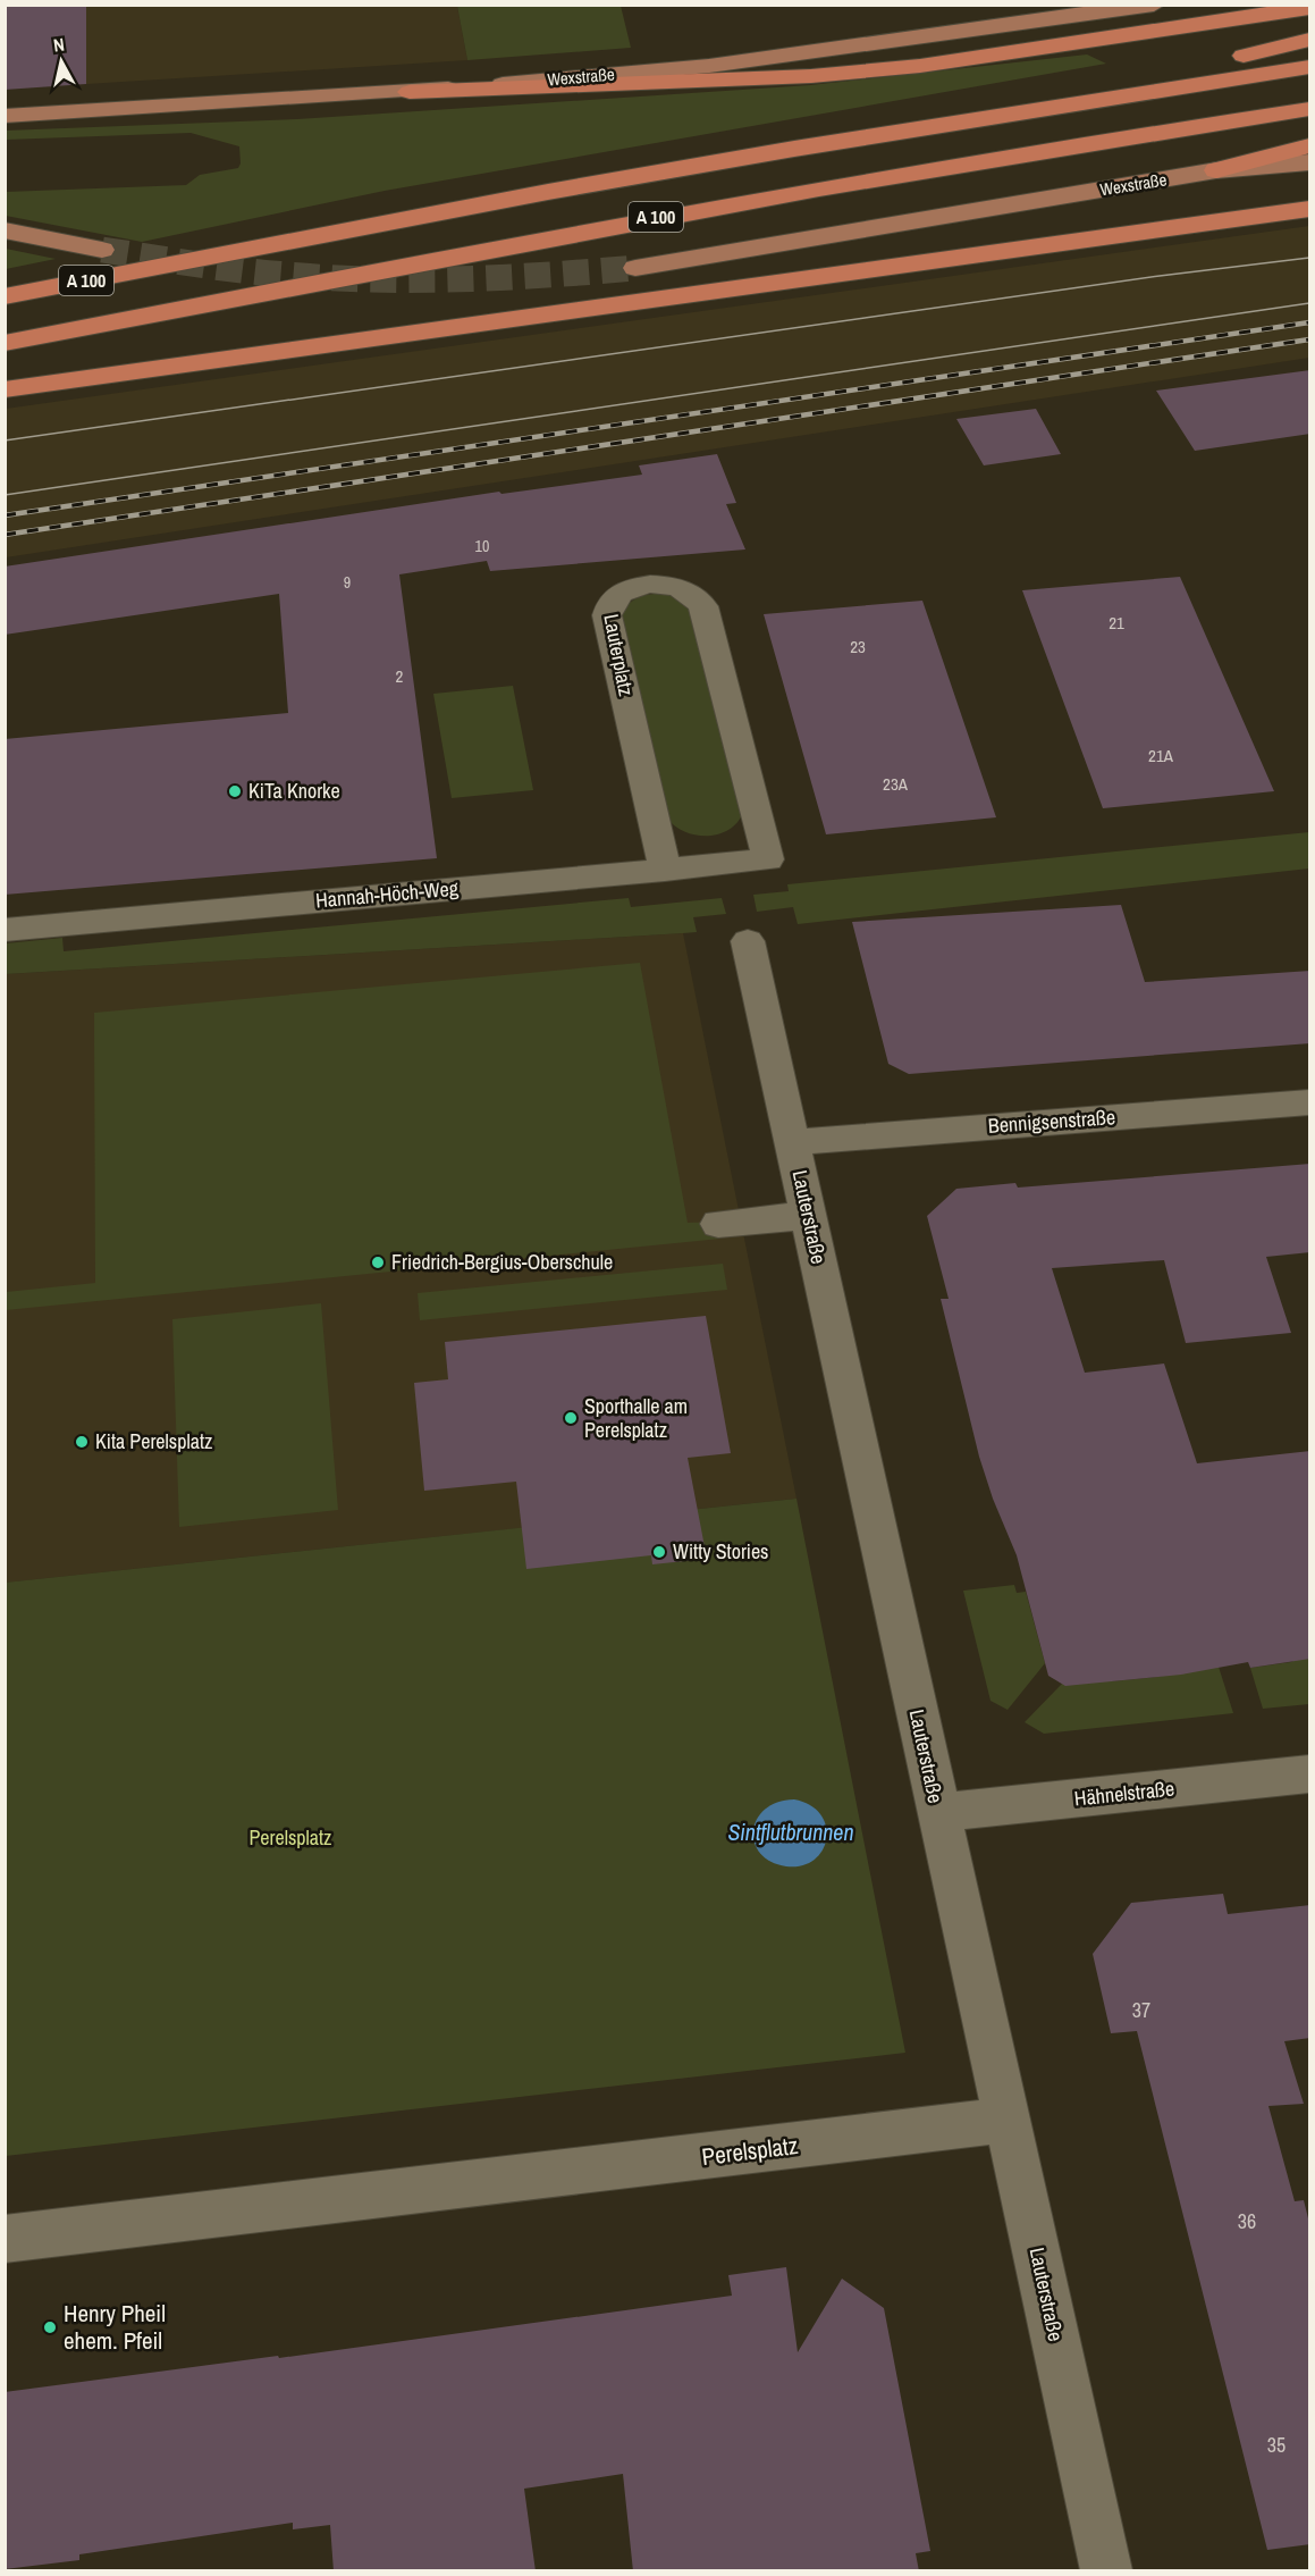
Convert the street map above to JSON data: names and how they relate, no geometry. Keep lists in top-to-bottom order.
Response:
{
  "streets": {
    "highway": ["A 100"],
    "main road": ["Wexstraße"],
    "street": [
      "Lauterplatz",
      "Hannah-Höch-Weg",
      "Bennigsenstraße",
      "Lauterstraße",
      "Hähnelstraße",
      "Perelsplatz"
    ]
  },
  "crossings": [
    ["Lauterplatz", "Hannah-Höch-Weg"],
    ["Bennigsenstraße", "Lauterstraße"],
    ["Lauterstraße", "Hähnelstraße"],
    ["Lauterstraße", "Perelsplatz"]
  ],
  "water": ["Sintflutbrunnen"],
  "parks": ["Perelsplatz"],
  "places": [
    "KiTa Knorke",
    "Friedrich-Bergius-Oberschule",
    "Sporthalle am Perelsplatz",
    "Kita Perelsplatz",
    "Witty Stories",
    "Henry Pheil ehem. Pfeil"
  ],
  "house_numbers": [
    "10",
    "9",
    "21",
    "23",
    "2",
    "21A",
    "23A",
    "37",
    "36",
    "35"
  ],
  "north": "top"
}
